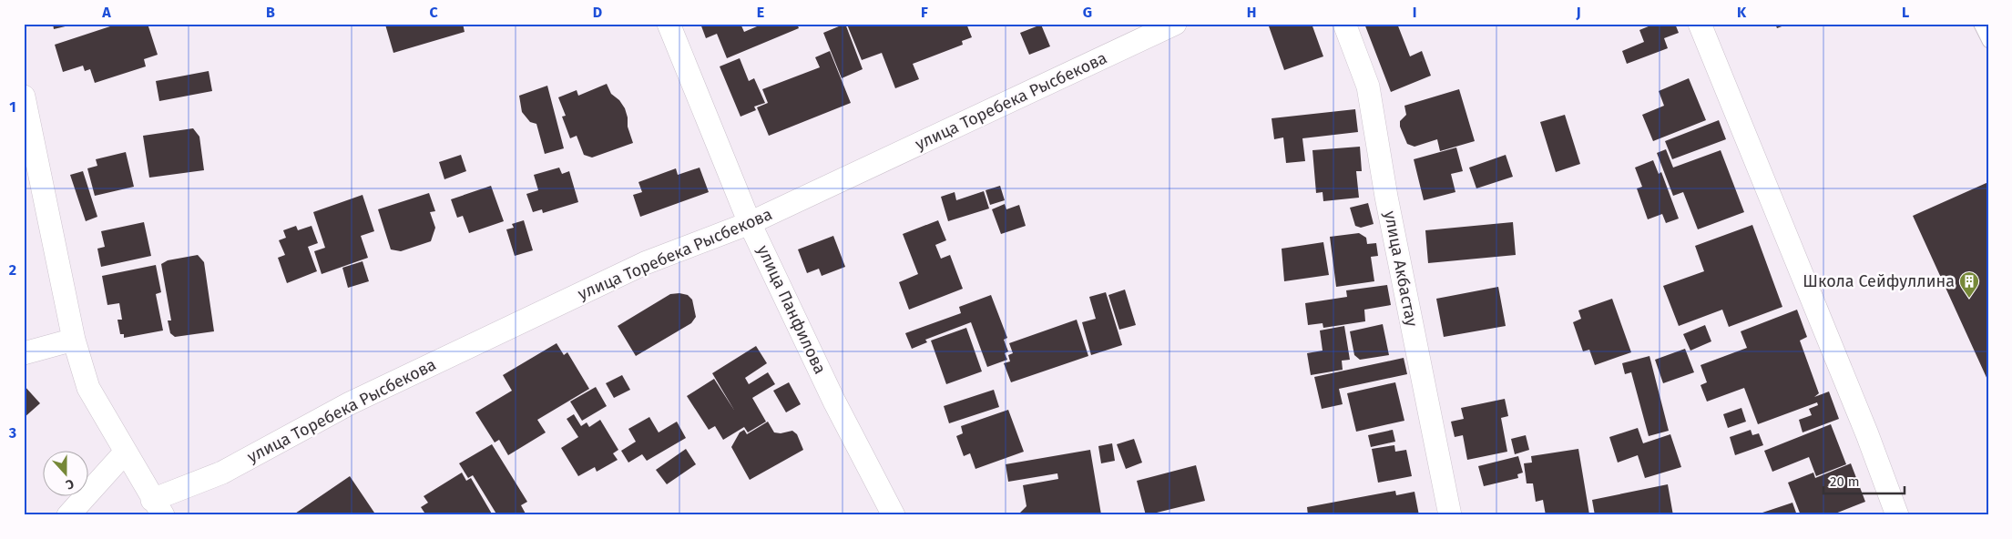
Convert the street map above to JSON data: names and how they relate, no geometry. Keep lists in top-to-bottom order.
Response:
{
  "streets": {
    "street": ["улица Торебека Рысбекова", "улица Акбастау", "улица Панфилова"]
  },
  "crossings": [
    ["улица Торебека Рысбекова", "улица Панфилова"]
  ],
  "places": {
    "building": ["Школа Сейфуллина"]
  },
  "scale_bar": "20 m",
  "north": "bottom",
  "grid": {
    "columns": [
      "A",
      "B",
      "C",
      "D",
      "E",
      "F",
      "G",
      "H",
      "I",
      "J",
      "K",
      "L"
    ],
    "rows": ["1", "2", "3"]
  }
}
